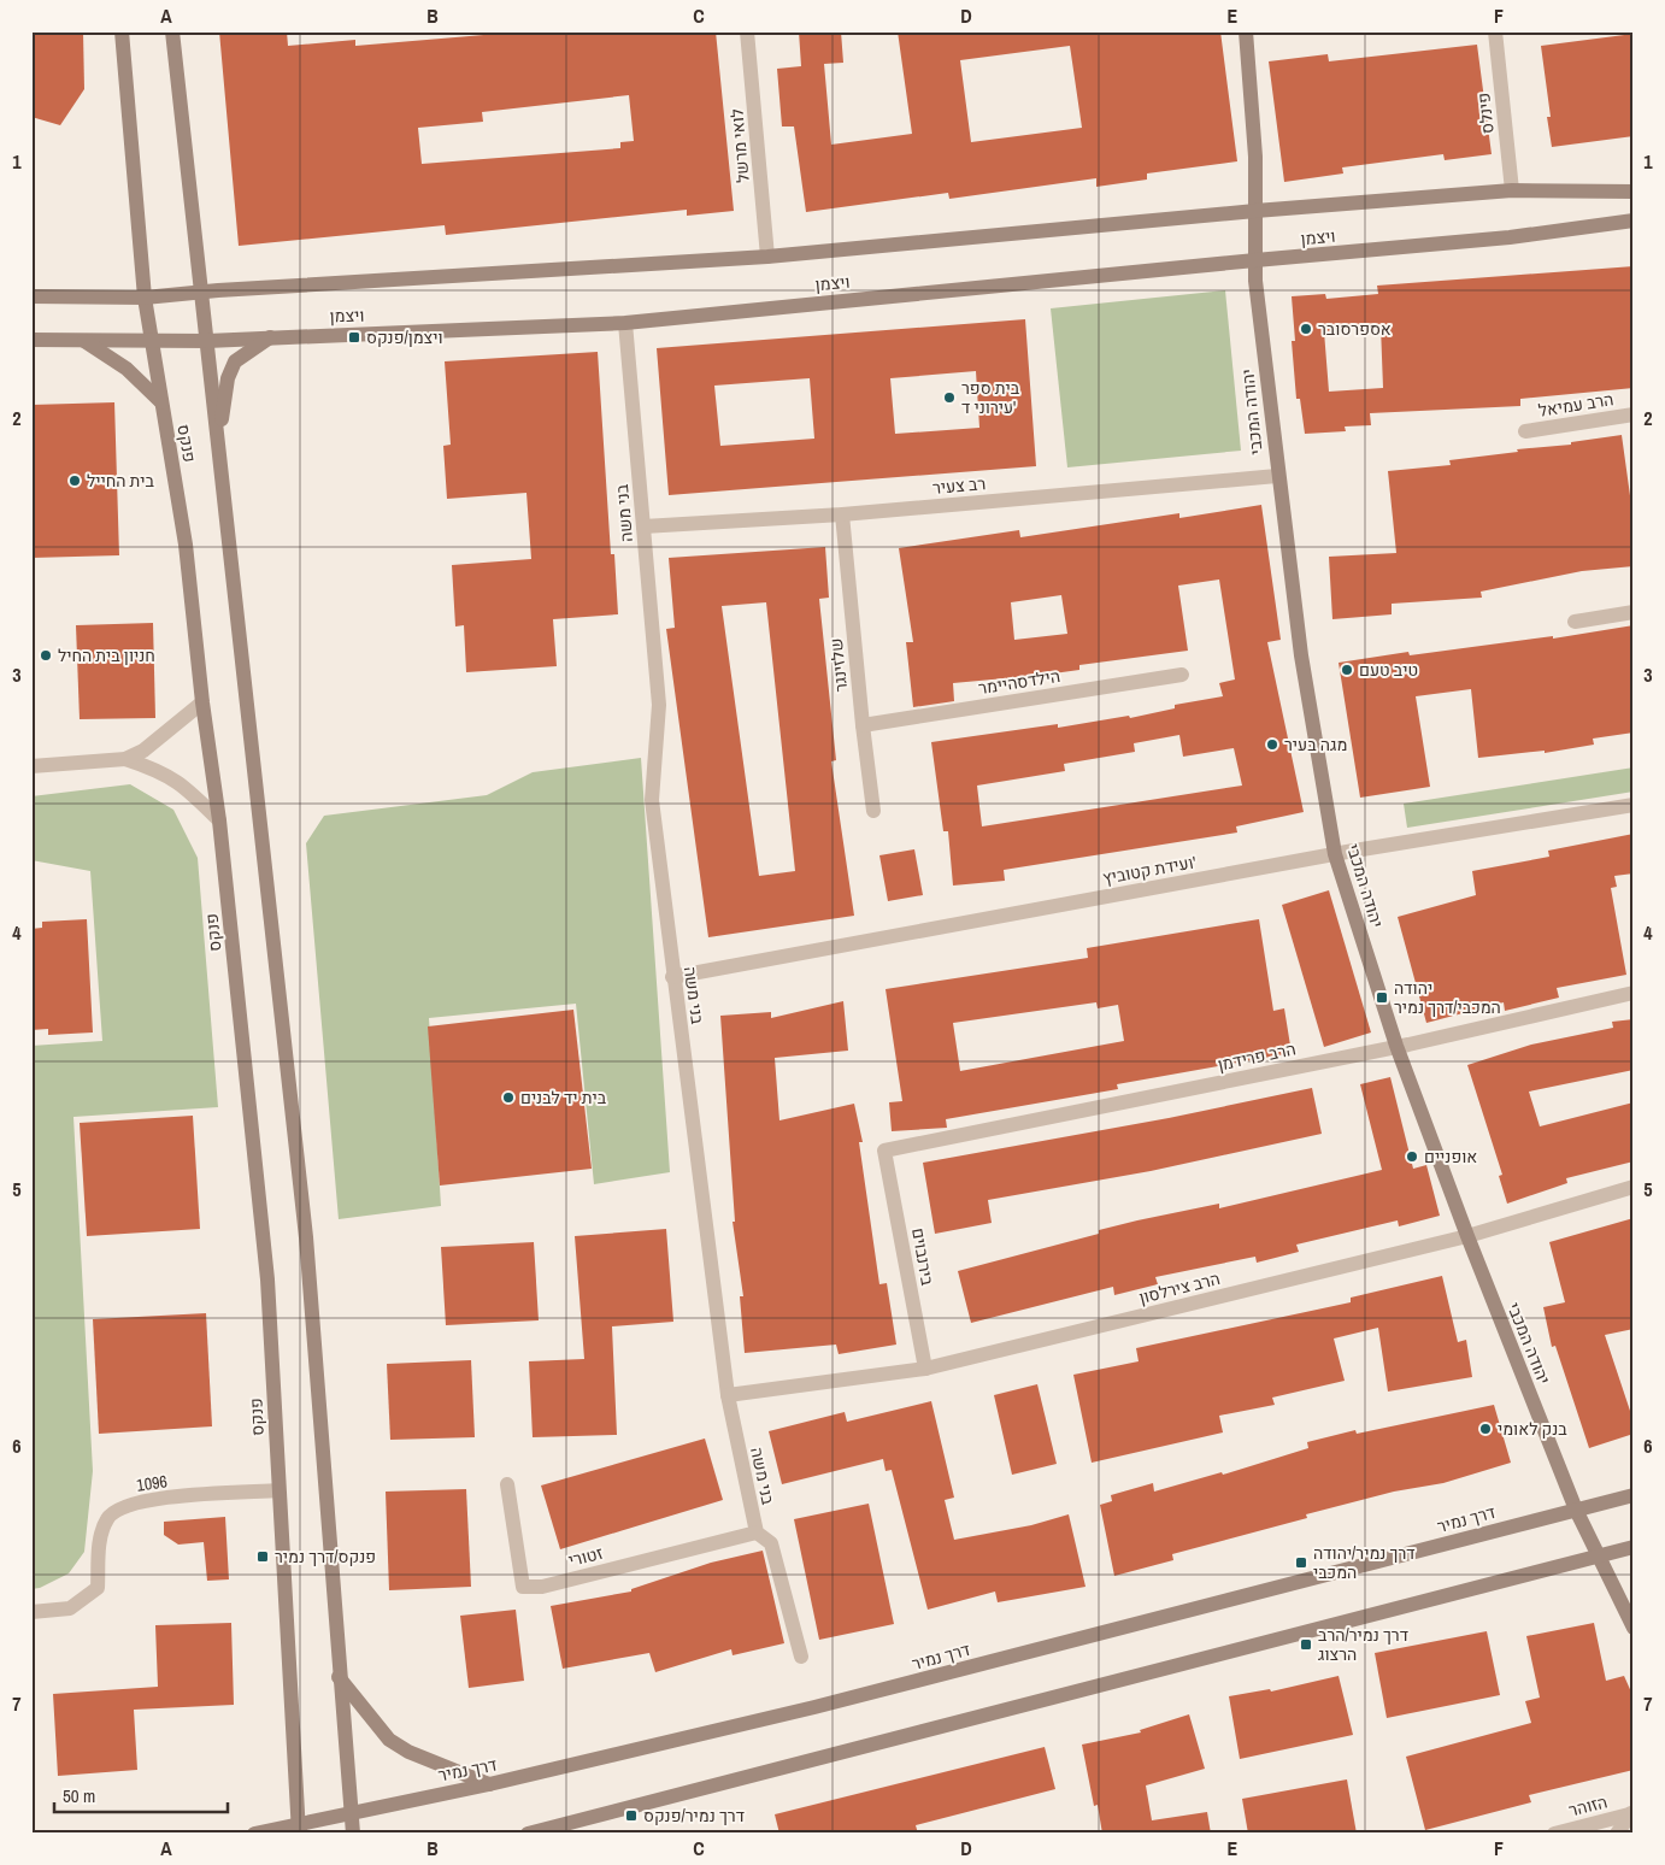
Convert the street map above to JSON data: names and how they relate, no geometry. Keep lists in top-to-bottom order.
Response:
{
  "streets": {
    "main road": [
      "ויצמן",
      "יהודה המכבי",
      "פנקס",
      "דרך נמיר"
    ],
    "street": [
      "פינלס",
      "לואי מרשל",
      "הרב עמיאל",
      "רב צעיר",
      "בני משה",
      "שלזינגר",
      "הילדסהיימר",
      "ועידת קטוביץ'",
      "הרב פרידמן",
      "בירנבוים",
      "הרב צירלסון",
      "1096",
      "זטורי",
      "הזוהר"
    ]
  },
  "crossings": [
    ["פינלס", "ויצמן"],
    ["לואי מרשל", "ויצמן"],
    ["ויצמן", "יהודה המכבי"],
    ["ויצמן", "פנקס"],
    ["ויצמן", "בני משה"],
    ["יהודה המכבי", "רב צעיר"],
    ["יהודה המכבי", "ועידת קטוביץ'"],
    ["יהודה המכבי", "הרב פרידמן"],
    ["יהודה המכבי", "הרב צירלסון"],
    ["יהודה המכבי", "דרך נמיר"],
    ["פנקס", "1096"],
    ["פנקס", "דרך נמיר"],
    ["רב צעיר", "בני משה"],
    ["רב צעיר", "שלזינגר"],
    ["בני משה", "ועידת קטוביץ'"],
    ["בני משה", "הרב צירלסון"],
    ["בני משה", "זטורי"],
    ["שלזינגר", "הילדסהיימר"],
    ["הרב פרידמן", "בירנבוים"],
    ["בירנבוים", "הרב צירלסון"]
  ],
  "places": {
    "other": [
      "אספרסובר",
      "בית ספר עירוני ד'",
      "בית החייל",
      "חניון בית החיל",
      "טיב טעם",
      "מגה בעיר",
      "בית יד לבנים",
      "אופניים",
      "בנק לאומי"
    ],
    "transit": [
      "ויצמן/פנקס",
      "יהודה המכבי/דרך נמיר",
      "פנקס/דרך נמיר",
      "דרך נמיר/יהודה המכבי",
      "דרך נמיר/הרב הרצוג",
      "דרך נמיר/פנקס"
    ]
  },
  "scale_bar": "50 m",
  "grid": {
    "columns": [
      "A",
      "B",
      "C",
      "D",
      "E",
      "F"
    ],
    "rows": [
      "1",
      "2",
      "3",
      "4",
      "5",
      "6",
      "7"
    ]
  }
}
